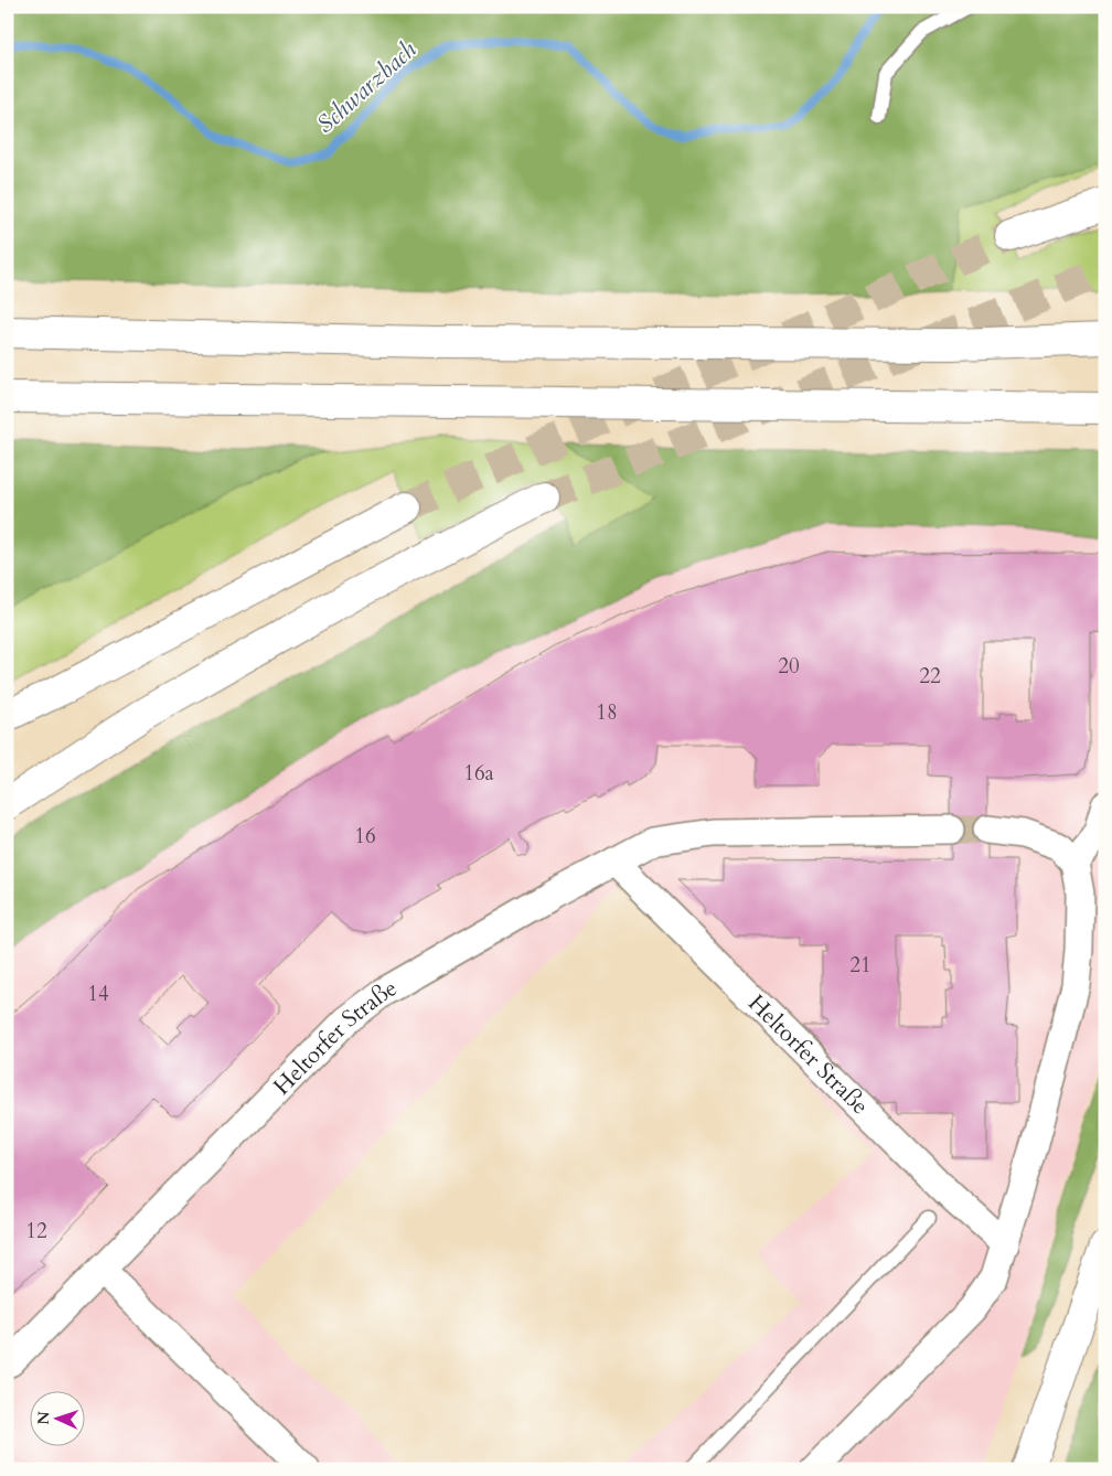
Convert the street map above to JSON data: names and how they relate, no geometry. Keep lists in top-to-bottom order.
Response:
{
  "streets": {
    "street": ["Heltorfer Straße"]
  },
  "water": ["Schwarzbach"],
  "house_numbers": [
    "20",
    "22",
    "18",
    "16a",
    "16",
    "21",
    "14",
    "12"
  ],
  "north": "left"
}
